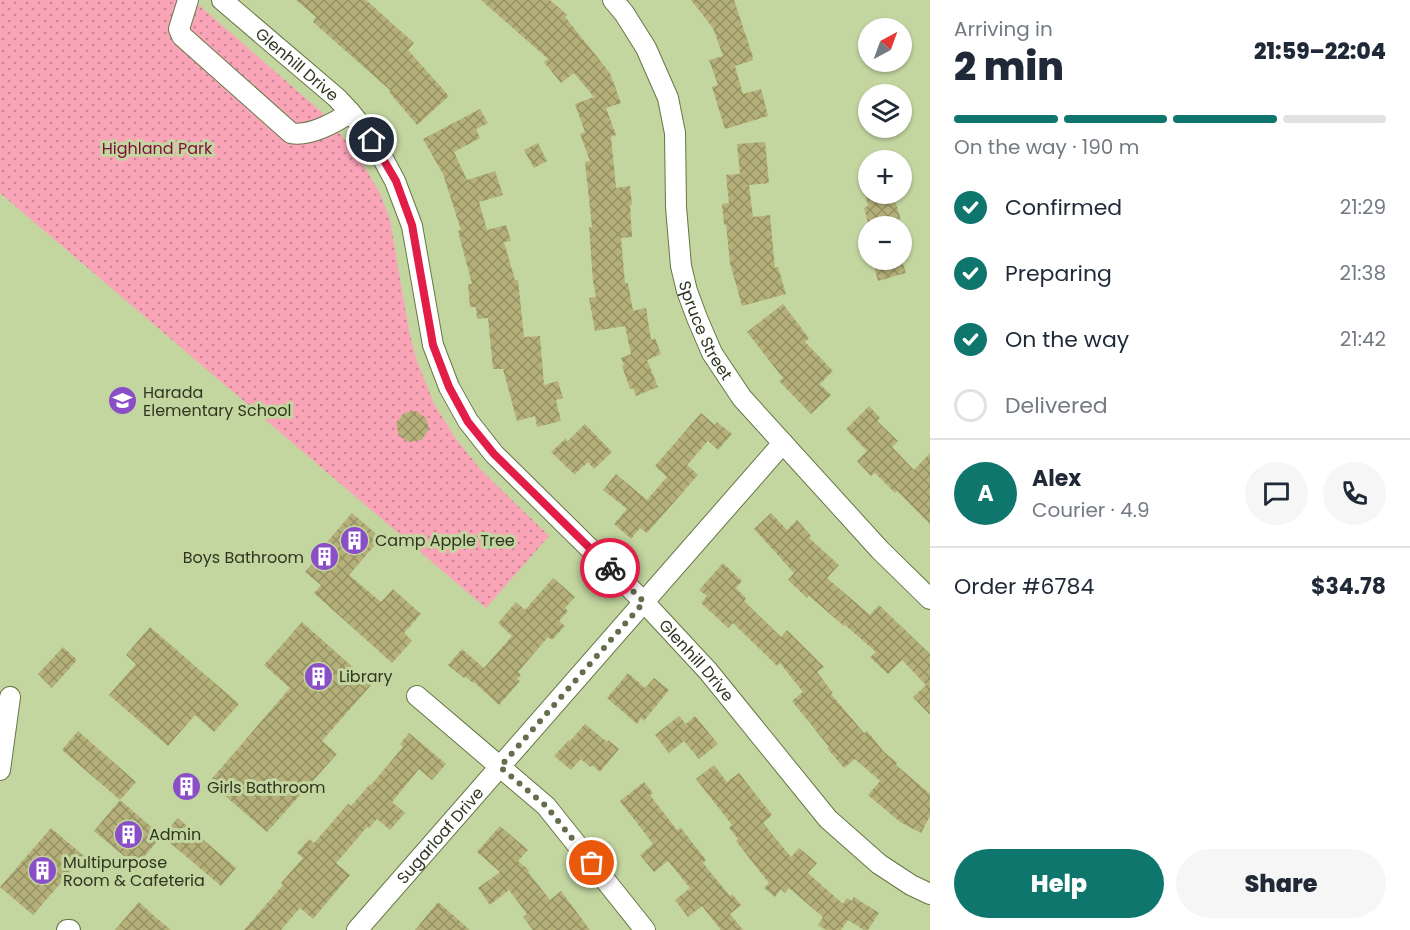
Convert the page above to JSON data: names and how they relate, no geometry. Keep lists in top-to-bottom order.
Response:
{
  "streets": {
    "street": ["Glenhill Drive", "Spruce Street", "Sugarloaf Drive"]
  },
  "crossings": [
    ["Glenhill Drive", "Sugarloaf Drive"],
    ["Spruce Street", "Sugarloaf Drive"]
  ],
  "parks": ["Highland Park"],
  "places": {
    "school or university": ["Harada Elementary School"],
    "building": [
      "Camp Apple Tree",
      "Boys Bathroom",
      "Library",
      "Girls Bathroom",
      "Admin",
      "Multipurpose Room & Cafeteria"
    ]
  },
  "north": "top right",
  "page": {
    "heading": ["2 min", "Arriving in", "21:59–22:04"],
    "panel": [
      "Alex",
      "Courier · 4.9",
      "Order #6784",
      "$34.78"
    ],
    "map_buttons": ["+", "−"],
    "bar": "On the way · 190 m",
    "list": [
      ["Confirmed", "21:29"],
      ["Preparing", "21:38"],
      ["On the way", "21:42"],
      "Delivered"
    ],
    "round": "A",
    "buttons": ["Help", "Share"]
  }
}
